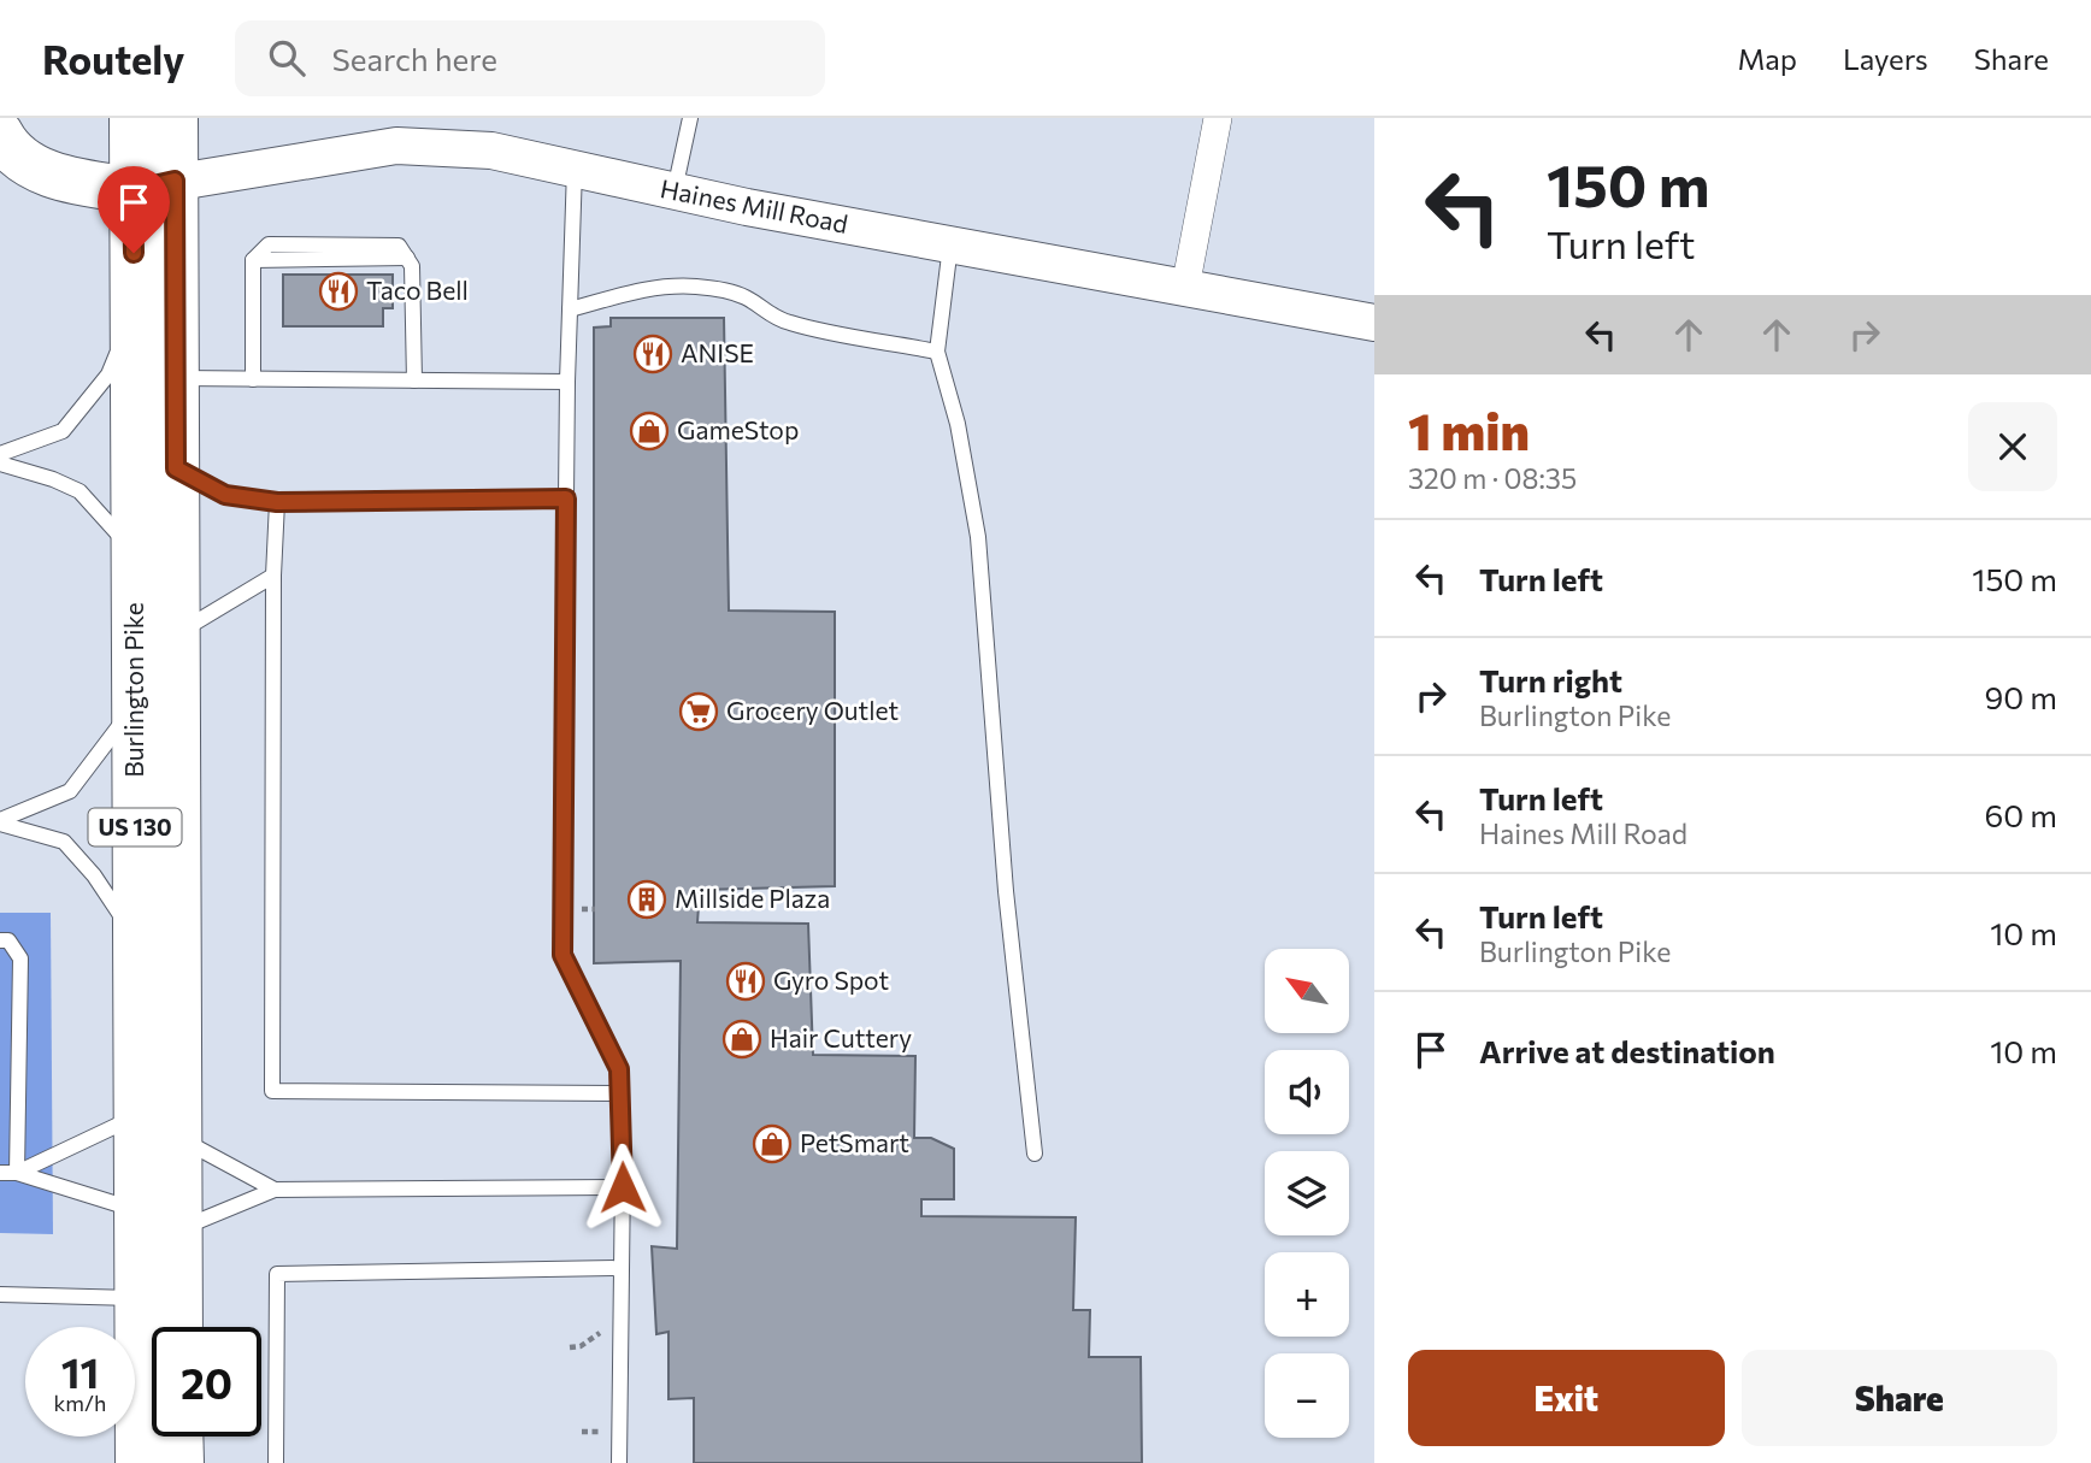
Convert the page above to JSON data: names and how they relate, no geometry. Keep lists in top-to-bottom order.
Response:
{
  "streets": {
    "highway": ["Burlington Pike", "US 130"],
    "street": ["Haines Mill Road"]
  },
  "crossings": [
    ["Haines Mill Road", "Burlington Pike"]
  ],
  "places": {
    "restaurant": ["Taco Bell", "ANISE", "Gyro Spot"],
    "shop": ["GameStop", "Hair Cuttery", "PetSmart"],
    "supermarket": ["Grocery Outlet"],
    "building": ["Millside Plaza"]
  },
  "north": "top left",
  "page": {
    "header": "Routely",
    "search": "Search here",
    "nav": ["Map", "Layers", "Share"],
    "turn": ["150 m", "Turn left"],
    "heading": ["1 min", "320 m · 08:35"],
    "list": [
      {
        "name": "Turn left",
        "value": "150 m"
      },
      {
        "name": "Turn right",
        "note": "Burlington Pike",
        "value": "90 m"
      },
      {
        "name": "Turn left",
        "note": "Haines Mill Road",
        "value": "60 m"
      },
      {
        "name": "Turn left",
        "note": "Burlington Pike",
        "value": "10 m"
      },
      {
        "name": "Arrive at destination",
        "value": "10 m"
      }
    ],
    "map_buttons": ["+", "−"],
    "speed": "11 km/h",
    "limit": "20",
    "buttons": ["Exit", "Share"]
  }
}
